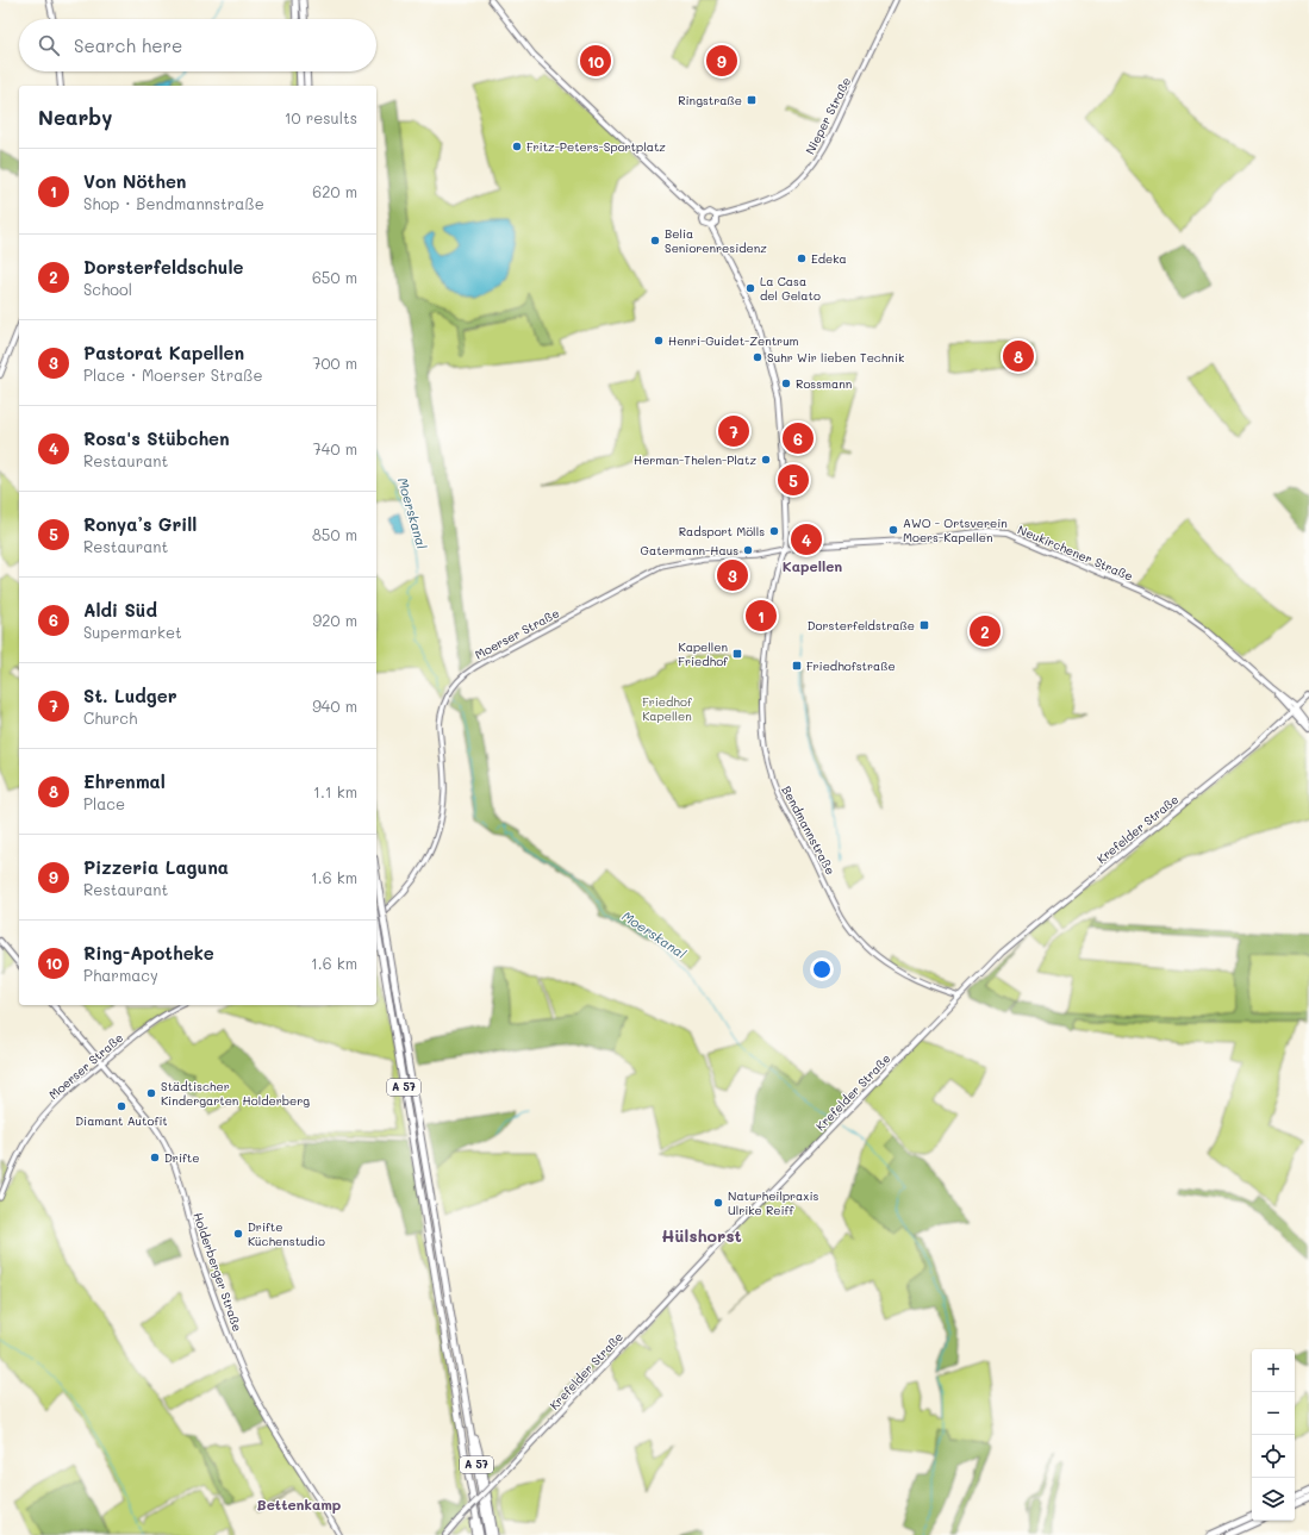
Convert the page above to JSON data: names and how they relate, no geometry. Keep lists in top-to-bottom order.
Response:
{
  "streets": {
    "highway": ["A 57"],
    "main road": ["Neukirchener Straße", "Krefelder Straße", "Holderberger Straße"],
    "street": ["Nieper Straße", "Moerser Straße", "Bendmannstraße"]
  },
  "crossings": [
    ["Neukirchener Straße", "Moerser Straße"],
    ["Neukirchener Straße", "Krefelder Straße"],
    ["Neukirchener Straße", "Bendmannstraße"],
    ["Moerser Straße", "Bendmannstraße"],
    ["Moerser Straße", "Holderberger Straße"],
    ["Krefelder Straße", "Bendmannstraße"]
  ],
  "districts": ["Kapellen", "Hülshorst", "Bettenkamp"],
  "water": ["Moerskanal"],
  "parks": ["Friedhof Kapellen"],
  "places": {
    "transit": [
      "Ringstraße",
      "Dorsterfeldstraße",
      "Kapellen Friedhof",
      "Friedhofstraße"
    ],
    "other": [
      "Fritz-Peters-Sportplatz",
      "Belia Seniorenresidenz",
      "Edeka",
      "La Casa del Gelato",
      "Henri-Guidet-Zentrum",
      "Suhr Wir lieben Technik",
      "Rossmann",
      "Herman-Thelen-Platz",
      "AWO - Ortsverein Moers-Kapellen",
      "Radsport Mölls",
      "Gatermann-Haus",
      "Städtischer Kindergarten Holderberg",
      "Diamant Autofit",
      "Drifte",
      "Naturheilpraxis Ulrike Reiff",
      "Drifte Küchenstudio"
    ]
  },
  "page": {
    "search": "Search here",
    "pins": [
      "9",
      "10",
      "8",
      "7",
      "6",
      "5",
      "4",
      "3",
      "1",
      "2"
    ],
    "heading": ["Nearby", "10 results"],
    "list": [
      {
        "mark": "1",
        "name": "Von Nöthen",
        "note": "Shop · Bendmannstraße",
        "value": "620 m"
      },
      {
        "mark": "2",
        "name": "Dorsterfeldschule",
        "note": "School",
        "value": "650 m"
      },
      {
        "mark": "3",
        "name": "Pastorat Kapellen",
        "note": "Place · Moerser Straße",
        "value": "700 m"
      },
      {
        "mark": "4",
        "name": "Rosa's Stübchen",
        "note": "Restaurant",
        "value": "740 m"
      },
      {
        "mark": "5",
        "name": "Ronya’s Grill",
        "note": "Restaurant",
        "value": "850 m"
      },
      {
        "mark": "6",
        "name": "Aldi Süd",
        "note": "Supermarket",
        "value": "920 m"
      },
      {
        "mark": "7",
        "name": "St. Ludger",
        "note": "Church",
        "value": "940 m"
      },
      {
        "mark": "8",
        "name": "Ehrenmal",
        "note": "Place",
        "value": "1.1 km"
      },
      {
        "mark": "9",
        "name": "Pizzeria Laguna",
        "note": "Restaurant",
        "value": "1.6 km"
      },
      {
        "mark": "10",
        "name": "Ring-Apotheke",
        "note": "Pharmacy",
        "value": "1.6 km"
      }
    ],
    "map_buttons": ["+", "−"]
  }
}
